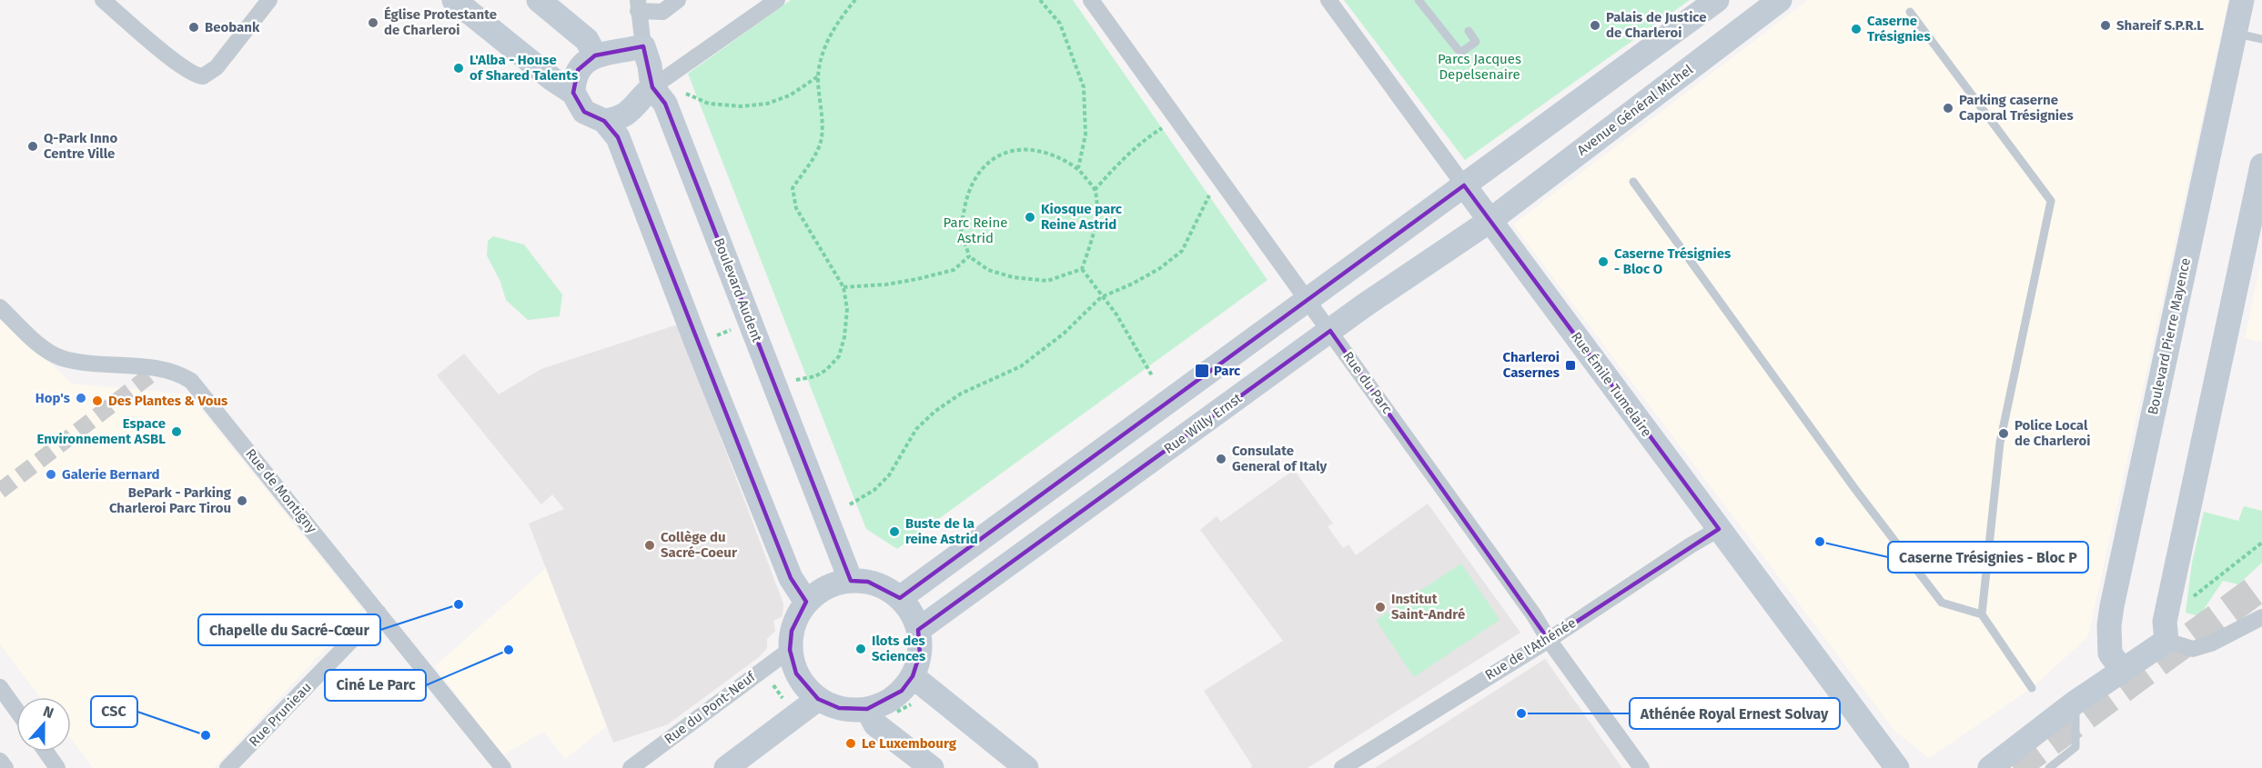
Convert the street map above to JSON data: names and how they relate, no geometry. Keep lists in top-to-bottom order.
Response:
{
  "streets": {
    "street": [
      "Avenue Général Michel",
      "Boulevard Audent",
      "Boulevard Pierre Mayence",
      "Rue du Parc",
      "Rue Émile Tumelaire",
      "Rue Willy Ernst",
      "Rue de Montigny",
      "Rue de l'Athénée",
      "Rue du Pont-Neuf",
      "Rue Prunieau"
    ]
  },
  "crossings": [
    ["Avenue Général Michel", "Rue Émile Tumelaire"],
    ["Avenue Général Michel", "Rue Willy Ernst"],
    ["Boulevard Audent", "Rue Willy Ernst"],
    ["Boulevard Audent", "Rue du Pont-Neuf"],
    ["Rue du Parc", "Rue Willy Ernst"],
    ["Rue du Parc", "Rue de l'Athénée"],
    ["Rue Émile Tumelaire", "Rue Willy Ernst"],
    ["Rue Émile Tumelaire", "Rue de l'Athénée"],
    ["Rue Willy Ernst", "Rue du Pont-Neuf"],
    ["Rue de Montigny", "Rue Prunieau"]
  ],
  "parks": ["Parcs Jacques Depelsenaire", "Parc Reine Astrid"],
  "places": {
    "other": [
      "Église Protestante de Charleroi",
      "Palais de Justice de Charleroi",
      "Shareif S.P.R.L",
      "Beobank",
      "Caserne Trésignies",
      "L'Alba - House of Shared Talents",
      "Parking caserne Caporal Trésignies",
      "Q-Park Inno Centre Ville",
      "Kiosque parc Reine Astrid",
      "Caserne Trésignies - Bloc O",
      "Hop's",
      "Des Plantes & Vous",
      "Espace Environnement ASBL",
      "Police Local de Charleroi",
      "Consulate General of Italy",
      "Galerie Bernard",
      "BePark - Parking Charleroi Parc Tirou",
      "Buste de la reine Astrid",
      "Caserne Trésignies - Bloc P",
      "Collège du Sacré-Coeur",
      "Chapelle du Sacré-Cœur",
      "Institut Saint-André",
      "Ilots des Sciences",
      "Ciné Le Parc",
      "Athénée Royal Ernest Solvay",
      "CSC",
      "Le Luxembourg"
    ],
    "transit": ["Charleroi Casernes", "Parc"]
  },
  "north": "top"
}
